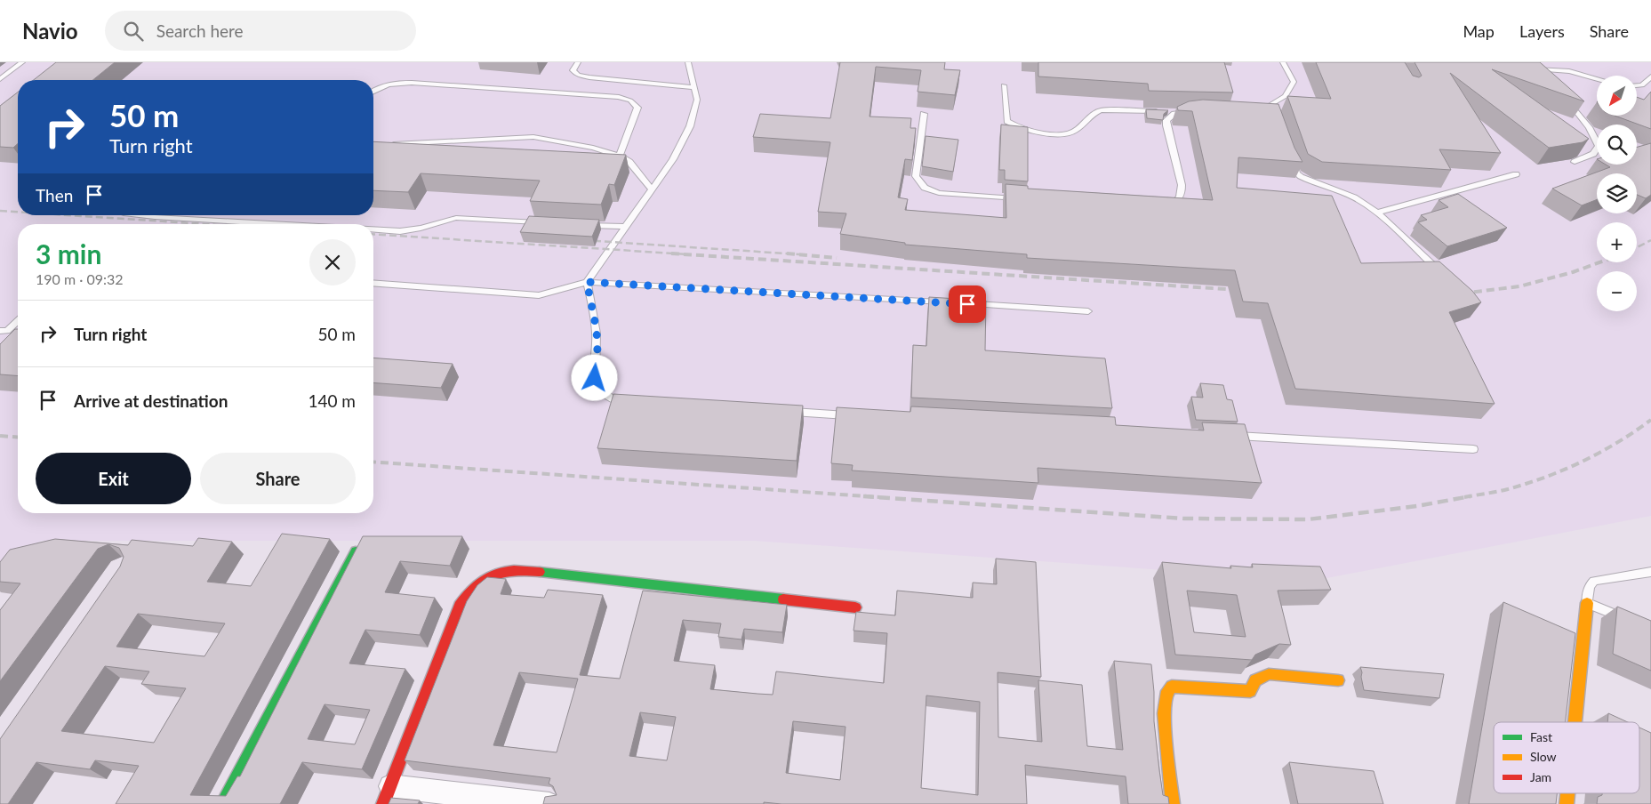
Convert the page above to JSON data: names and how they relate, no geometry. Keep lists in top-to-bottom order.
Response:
{
  "legend": ["Fast", "Slow", "Jam"],
  "north": "bottom left",
  "page": {
    "header": "Navio",
    "search": "Search here",
    "nav": ["Map", "Layers", "Share"],
    "map_buttons": ["+", "−"],
    "turn": ["50 m", "Turn right"],
    "then": "Then",
    "heading": ["3 min", "190 m · 09:32"],
    "list": [
      {
        "name": "Turn right",
        "value": "50 m"
      },
      {
        "name": "Arrive at destination",
        "value": "140 m"
      }
    ],
    "buttons": ["Exit", "Share"]
  }
}
